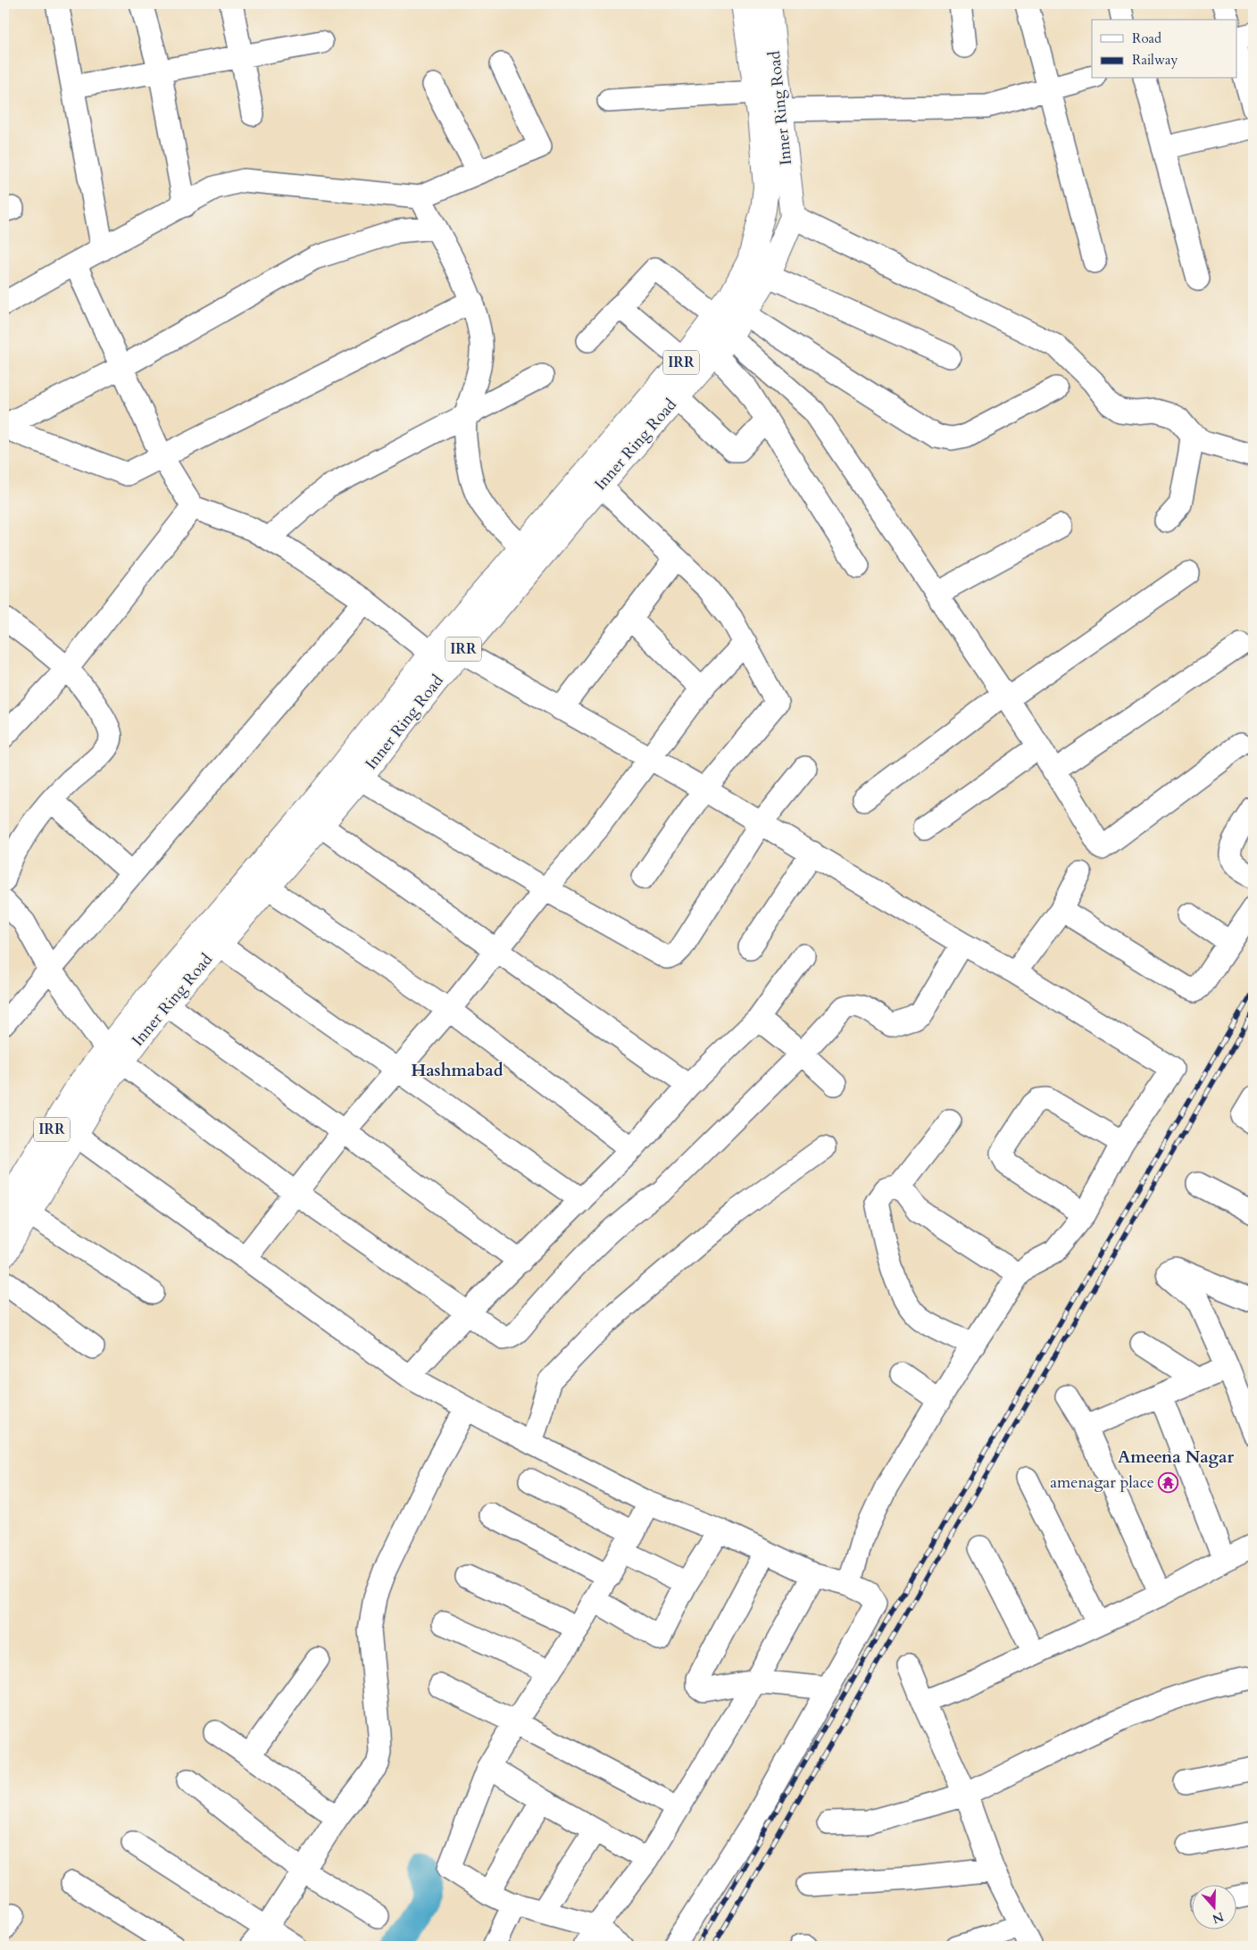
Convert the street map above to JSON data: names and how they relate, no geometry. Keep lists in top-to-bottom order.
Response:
{
  "streets": {
    "highway": ["Inner Ring Road", "IRR"]
  },
  "districts": ["Hashmabad", "Ameena Nagar"],
  "places": {
    "temple": ["amenagar place"]
  },
  "legend": ["Road", "Railway"],
  "north": "bottom"
}
